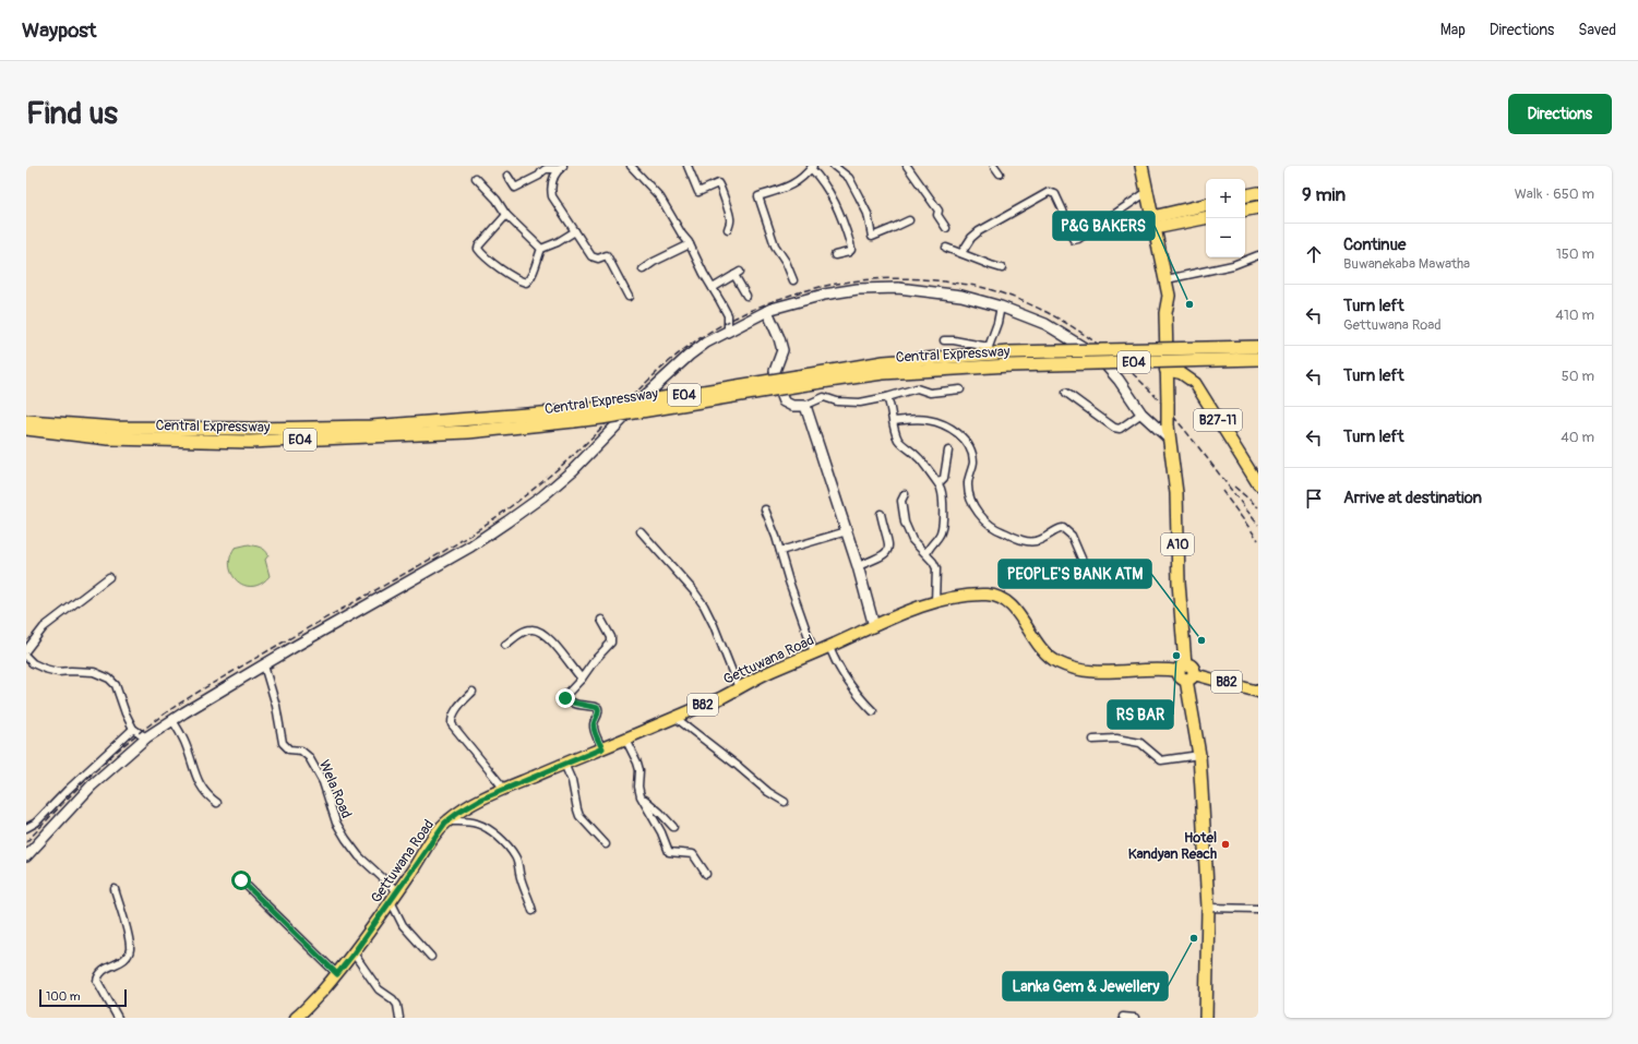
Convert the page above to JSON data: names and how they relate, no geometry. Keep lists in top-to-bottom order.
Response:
{
  "streets": {
    "highway": ["Central Expressway", "E04", "A10"],
    "main road": ["B27-11", "Gettuwana Road", "B82"],
    "street": ["Wela Road"]
  },
  "crossings": [
    ["B27-11", "A10"],
    ["A10", "Gettuwana Road"],
    ["A10", "B82"],
    ["Gettuwana Road", "B82"],
    ["Gettuwana Road", "Wela Road"]
  ],
  "places": [
    "P&G BAKERS",
    "PEOPLE'S BANK ATM",
    "RS BAR",
    "Hotel Kandyan Reach",
    "Lanka Gem & Jewellery"
  ],
  "scale_bar": "100 m",
  "page": {
    "header": "Waypost",
    "nav": ["Map", "Directions", "Saved"],
    "buttons": "Directions",
    "title": "Find us",
    "heading": ["9 min", "Walk · 650 m"],
    "map_buttons": ["+", "−"],
    "list": [
      ["Continue", "Buwanekaba Mawatha", "150 m"],
      ["Turn left", "Gettuwana Road", "410 m"],
      ["Turn left", "50 m"],
      ["Turn left", "40 m"],
      "Arrive at destination"
    ],
    "scale": "100 m"
  }
}
